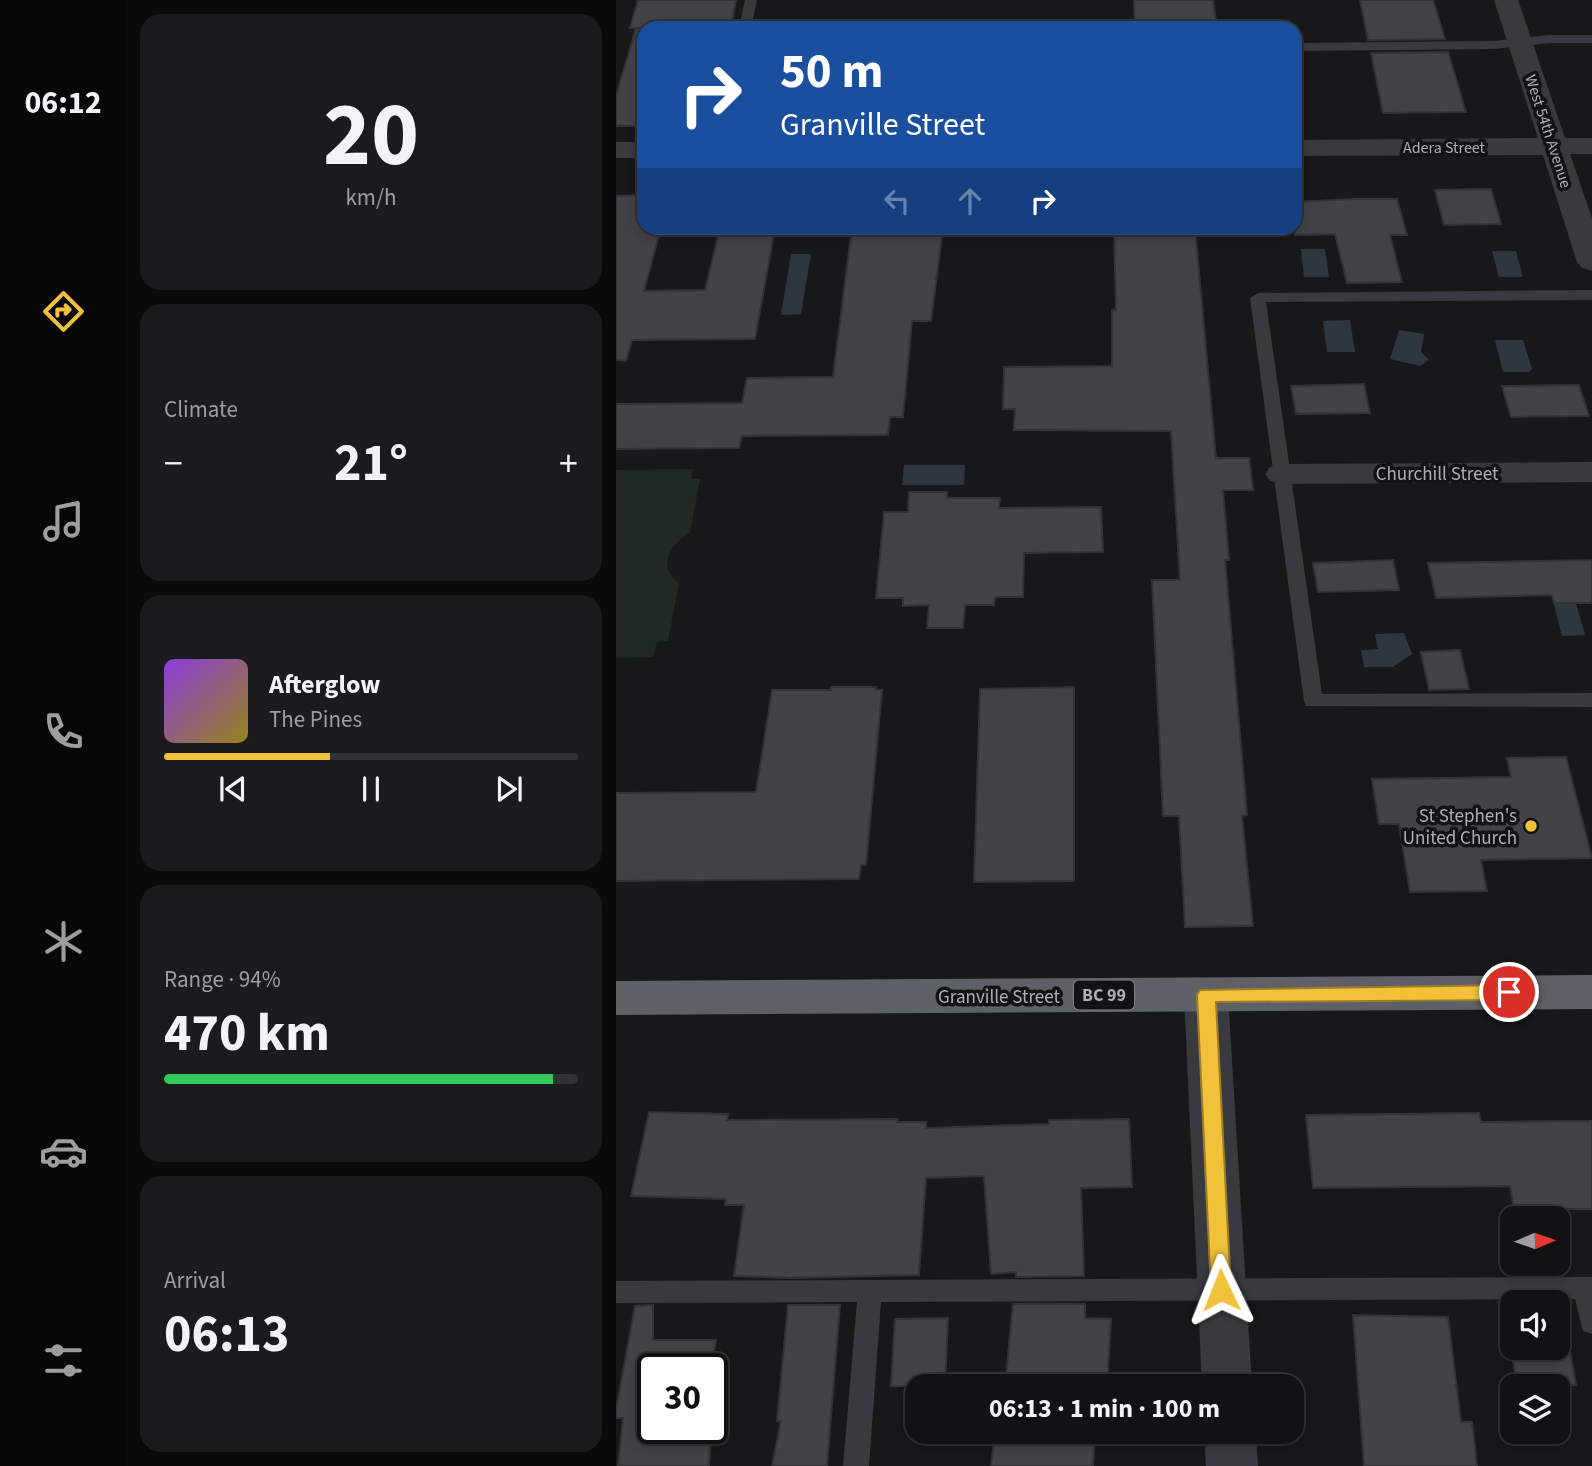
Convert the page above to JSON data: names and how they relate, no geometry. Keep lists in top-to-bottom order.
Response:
{
  "streets": {
    "highway": ["BC 99", "Granville Street"],
    "street": ["West 54th Avenue", "Adera Street", "Churchill Street"]
  },
  "crossings": [
    ["West 54th Avenue", "Adera Street"]
  ],
  "places": ["St Stephen's United Church"],
  "north": "right",
  "page": {
    "tabs": "06:12",
    "tile": [
      ["20", "km/h"],
      "Climate",
      ["Range · 94%", "470 km"],
      ["Arrival", "06:13"]
    ],
    "turn": ["50 m", "Granville Street"],
    "heat": ["−", "21°", "+"],
    "song": ["Afterglow", "The Pines"],
    "limit": "30",
    "trip": "06:13 · 1 min · 100 m"
  }
}
